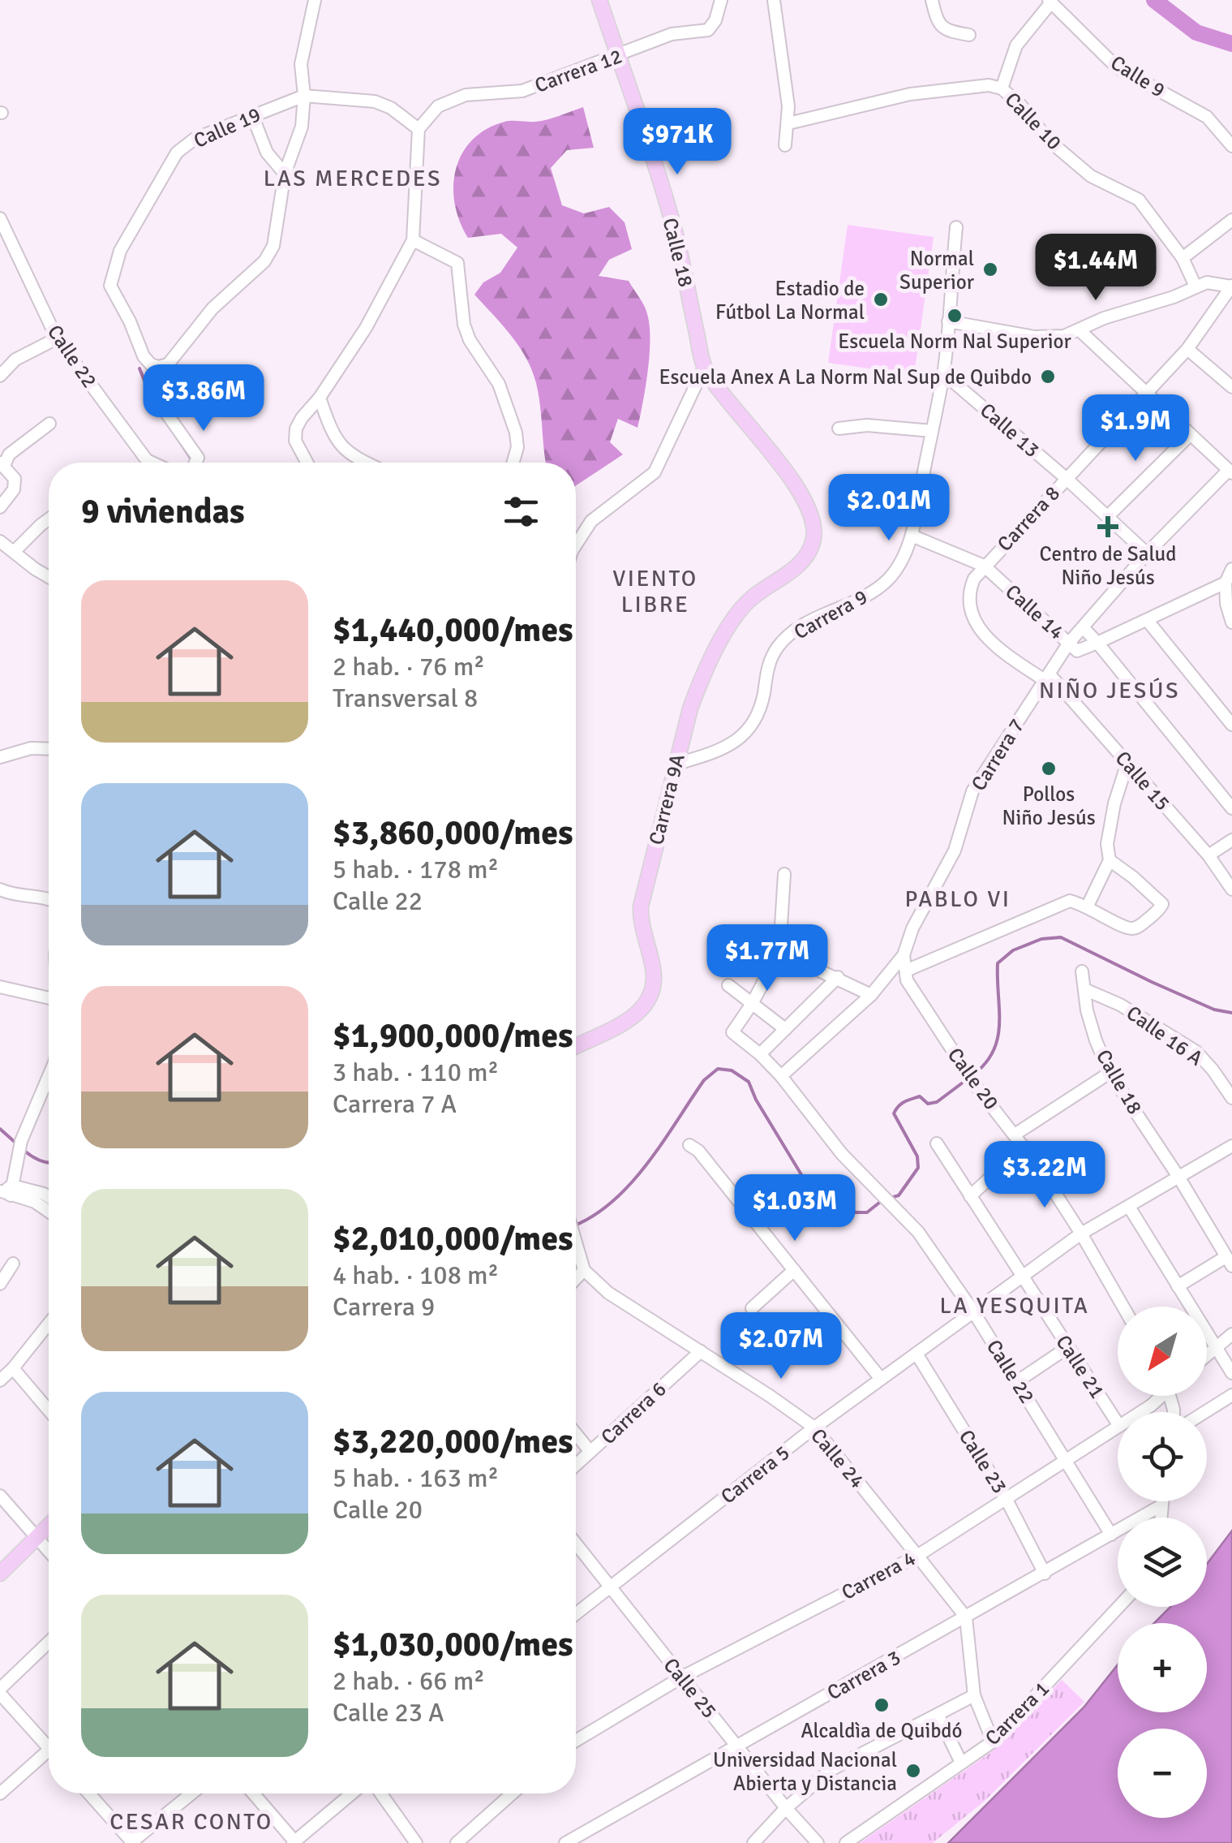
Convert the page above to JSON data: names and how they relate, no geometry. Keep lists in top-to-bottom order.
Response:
{
  "streets": {
    "main road": ["Calle 18", "Carrera 9A"],
    "street": [
      "Carrera 12",
      "Calle 9",
      "Calle 10",
      "Calle 19",
      "Calle 22",
      "Calle 13",
      "Carrera 8",
      "Calle 14",
      "Carrera 9",
      "Carrera 7",
      "Calle 15",
      "Calle 16 A",
      "Calle 20",
      "Calle 21",
      "Carrera 6",
      "Calle 24",
      "Calle 23",
      "Carrera 5",
      "Carrera 4",
      "Carrera 3",
      "Calle 25",
      "Carrera 1"
    ]
  },
  "crossings": [
    ["Carrera 12", "Calle 19"],
    ["Carrera 12", "Calle 18"],
    ["Calle 18", "Carrera 9A"],
    ["Calle 18", "Calle 16 A"],
    ["Calle 18", "Carrera 5"],
    ["Calle 22", "Carrera 5"],
    ["Calle 22", "Carrera 4"],
    ["Calle 22", "Carrera 3"],
    ["Calle 13", "Carrera 8"],
    ["Calle 13", "Carrera 9"],
    ["Calle 13", "Carrera 7"],
    ["Carrera 8", "Calle 14"],
    ["Carrera 8", "Calle 15"],
    ["Calle 14", "Carrera 9"],
    ["Calle 14", "Carrera 7"],
    ["Carrera 9", "Carrera 9A"],
    ["Carrera 7", "Calle 15"],
    ["Carrera 7", "Calle 20"],
    ["Calle 20", "Carrera 5"],
    ["Calle 21", "Carrera 5"],
    ["Carrera 6", "Calle 24"],
    ["Calle 24", "Carrera 5"],
    ["Calle 24", "Carrera 4"],
    ["Calle 24", "Carrera 3"],
    ["Calle 23", "Carrera 5"],
    ["Calle 23", "Carrera 4"],
    ["Calle 23", "Carrera 3"],
    ["Carrera 5", "Calle 25"],
    ["Carrera 4", "Calle 25"],
    ["Carrera 3", "Calle 25"]
  ],
  "districts": [
    "LAS MERCEDES",
    "VIENTO LIBRE",
    "NIÑO JESÚS",
    "PABLO VI",
    "LA YESQUITA",
    "CESAR CONTO"
  ],
  "places": {
    "other": [
      "Normal Superior",
      "Estadio de Fútbol La Normal",
      "Escuela Norm Nal Superior",
      "Escuela Anex A La Norm Nal Sup de Quibdo",
      "Pollos Niño Jesús",
      "Alcaldìa de Quibdó",
      "Universidad Nacional Abierta y Distancia"
    ],
    "health": ["Centro de Salud Niño Jesús"]
  },
  "north": "bottom left",
  "page": {
    "price": [
      "$971K",
      "$1.44M",
      "$3.86M",
      "$1.9M",
      "$2.01M",
      "$1.77M",
      "$3.22M",
      "$1.03M",
      "$2.07M"
    ],
    "heading": "9 viviendas",
    "list": [
      {
        "name": "$1,440,000/mes",
        "note": "2 hab. · 76 m² · Transversal 8"
      },
      {
        "name": "$3,860,000/mes",
        "note": "5 hab. · 178 m² · Calle 22"
      },
      {
        "name": "$1,900,000/mes",
        "note": "3 hab. · 110 m² · Carrera 7 A"
      },
      {
        "name": "$2,010,000/mes",
        "note": "4 hab. · 108 m² · Carrera 9"
      },
      {
        "name": "$3,220,000/mes",
        "note": "5 hab. · 163 m² · Calle 20"
      },
      {
        "name": "$1,030,000/mes",
        "note": "2 hab. · 66 m² · Calle 23 A"
      }
    ],
    "map_buttons": ["+", "−"]
  }
}
